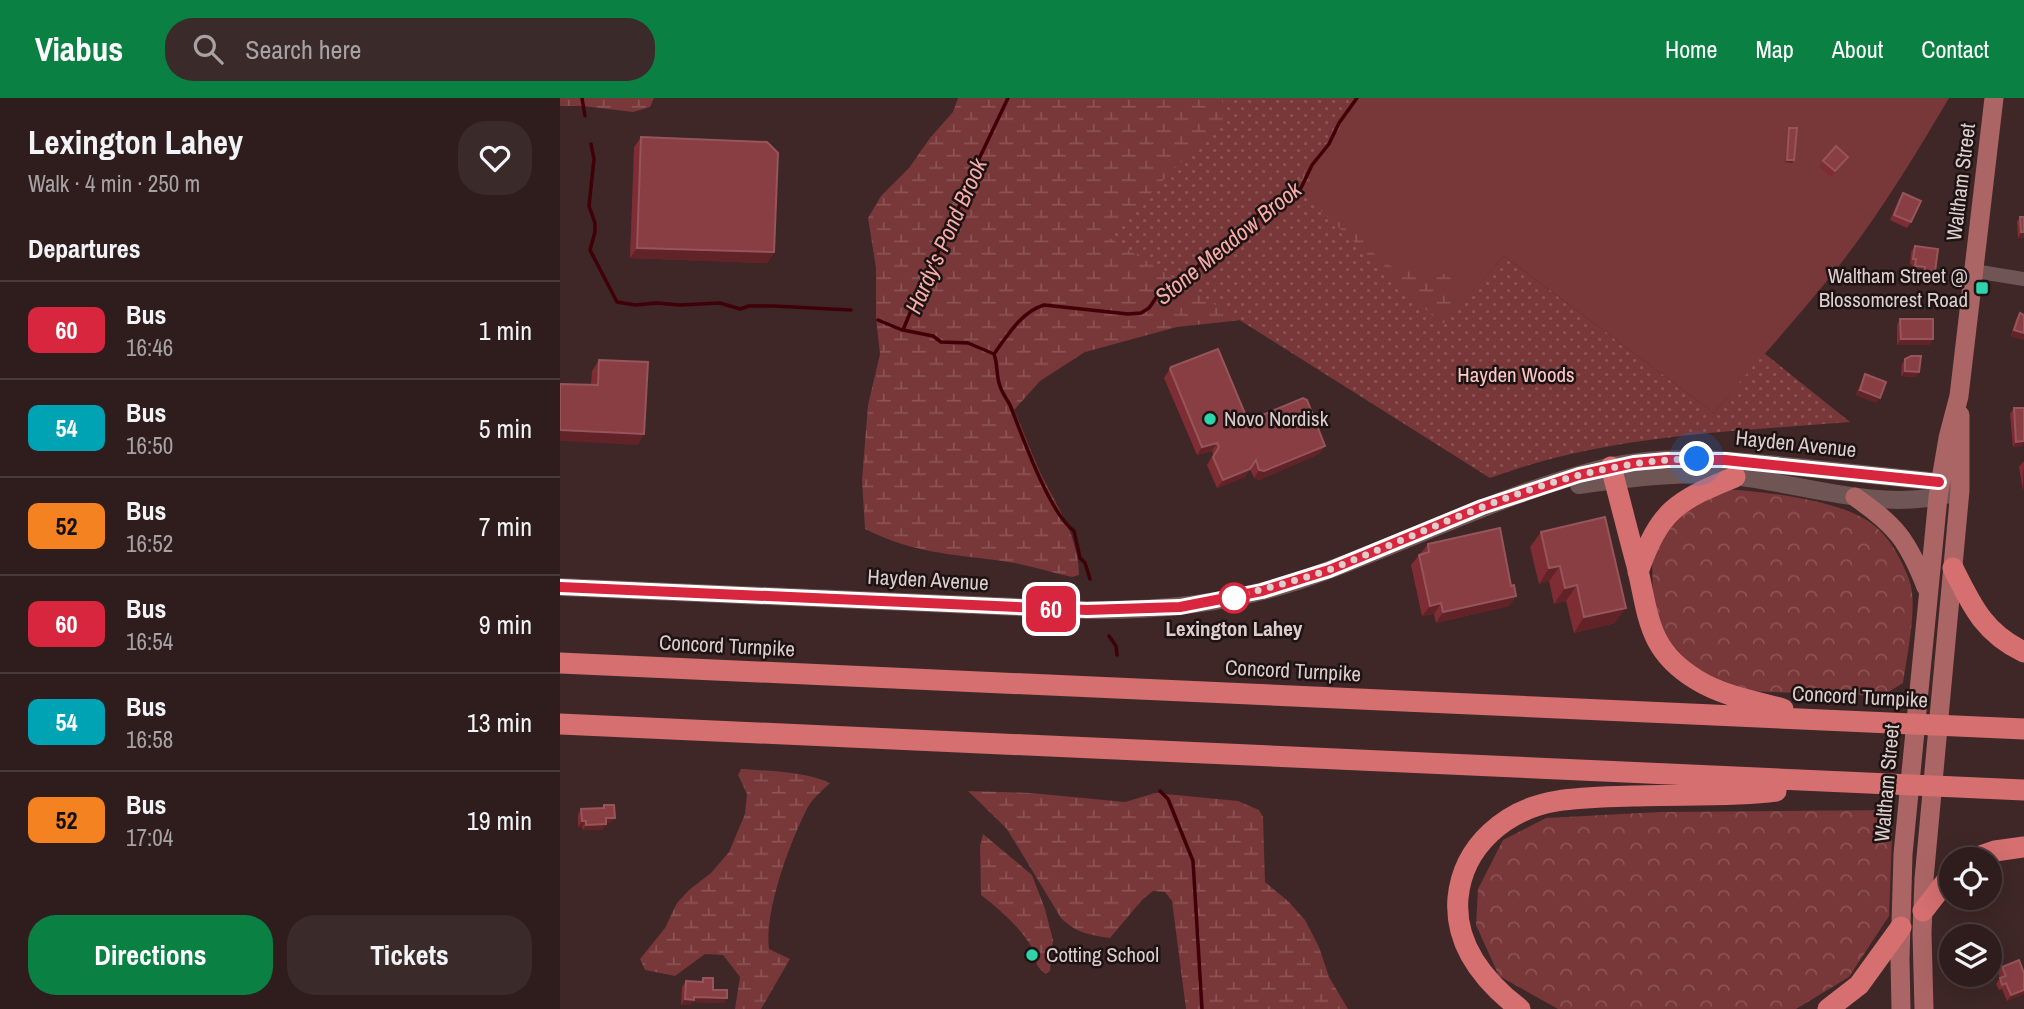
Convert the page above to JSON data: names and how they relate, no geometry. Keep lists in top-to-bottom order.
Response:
{
  "streets": {
    "highway": ["Concord Turnpike"],
    "main road": ["Waltham Street"],
    "street": ["Hayden Avenue"]
  },
  "crossings": [
    ["Waltham Street", "Hayden Avenue"]
  ],
  "water": ["Hardy's Pond Brook", "Stone Meadow Brook"],
  "parks": ["Hayden Woods"],
  "places": {
    "transit": ["Waltham Street @ Blossomcrest Road"],
    "other": ["Novo Nordisk", "Lexington Lahey", "Cotting School"]
  },
  "lines": ["bus line 60"],
  "page": {
    "header": "Viabus",
    "search": "Search here",
    "nav": [
      "Home",
      "Map",
      "About",
      "Contact"
    ],
    "heading": [
      ["Lexington Lahey", "Walk · 4 min · 250 m"],
      "Departures"
    ],
    "on_map": "60",
    "list": [
      {
        "mark": "60",
        "name": "Bus",
        "note": "16:46",
        "value": "1 min"
      },
      {
        "mark": "54",
        "name": "Bus",
        "note": "16:50",
        "value": "5 min"
      },
      {
        "mark": "52",
        "name": "Bus",
        "note": "16:52",
        "value": "7 min"
      },
      {
        "mark": "60",
        "name": "Bus",
        "note": "16:54",
        "value": "9 min"
      },
      {
        "mark": "54",
        "name": "Bus",
        "note": "16:58",
        "value": "13 min"
      },
      {
        "mark": "52",
        "name": "Bus",
        "note": "17:04",
        "value": "19 min"
      }
    ],
    "buttons": ["Directions", "Tickets"]
  }
}
